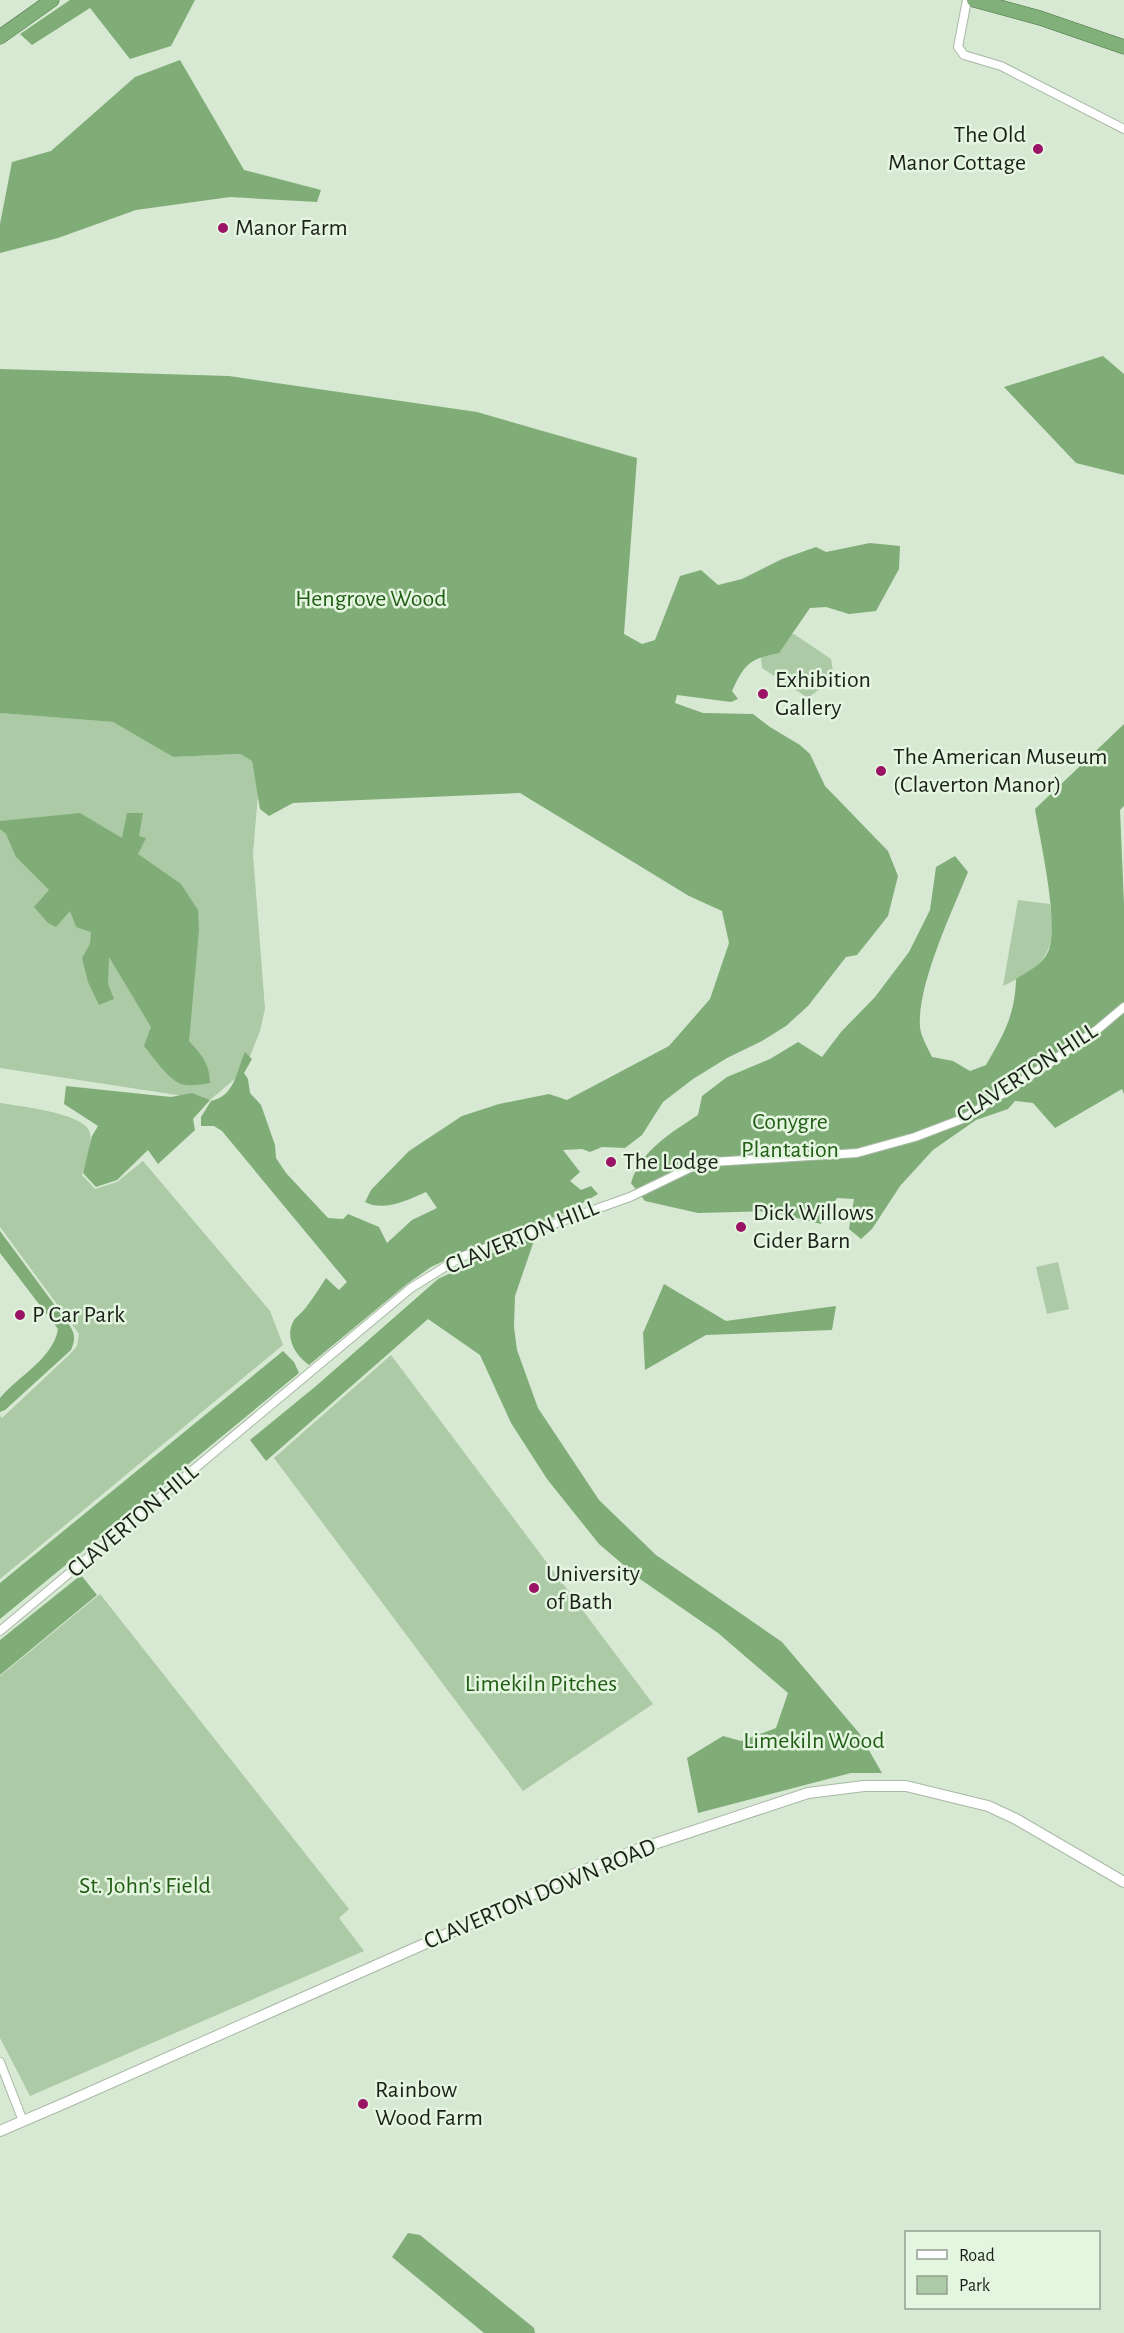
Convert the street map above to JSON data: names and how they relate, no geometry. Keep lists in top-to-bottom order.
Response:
{
  "streets": {
    "street": ["CLAVERTON HILL", "CLAVERTON DOWN ROAD"]
  },
  "parks": [
    "Hengrove Wood",
    "Conygre Plantation",
    "Limekiln Pitches",
    "Limekiln Wood",
    "St. John's Field"
  ],
  "places": [
    "The Old Manor Cottage",
    "Manor Farm",
    "Exhibition Gallery",
    "The American Museum (Claverton Manor)",
    "The Lodge",
    "Dick Willows Cider Barn",
    "P Car Park",
    "University of Bath",
    "Rainbow Wood Farm"
  ],
  "legend": ["Road", "Park"]
}
